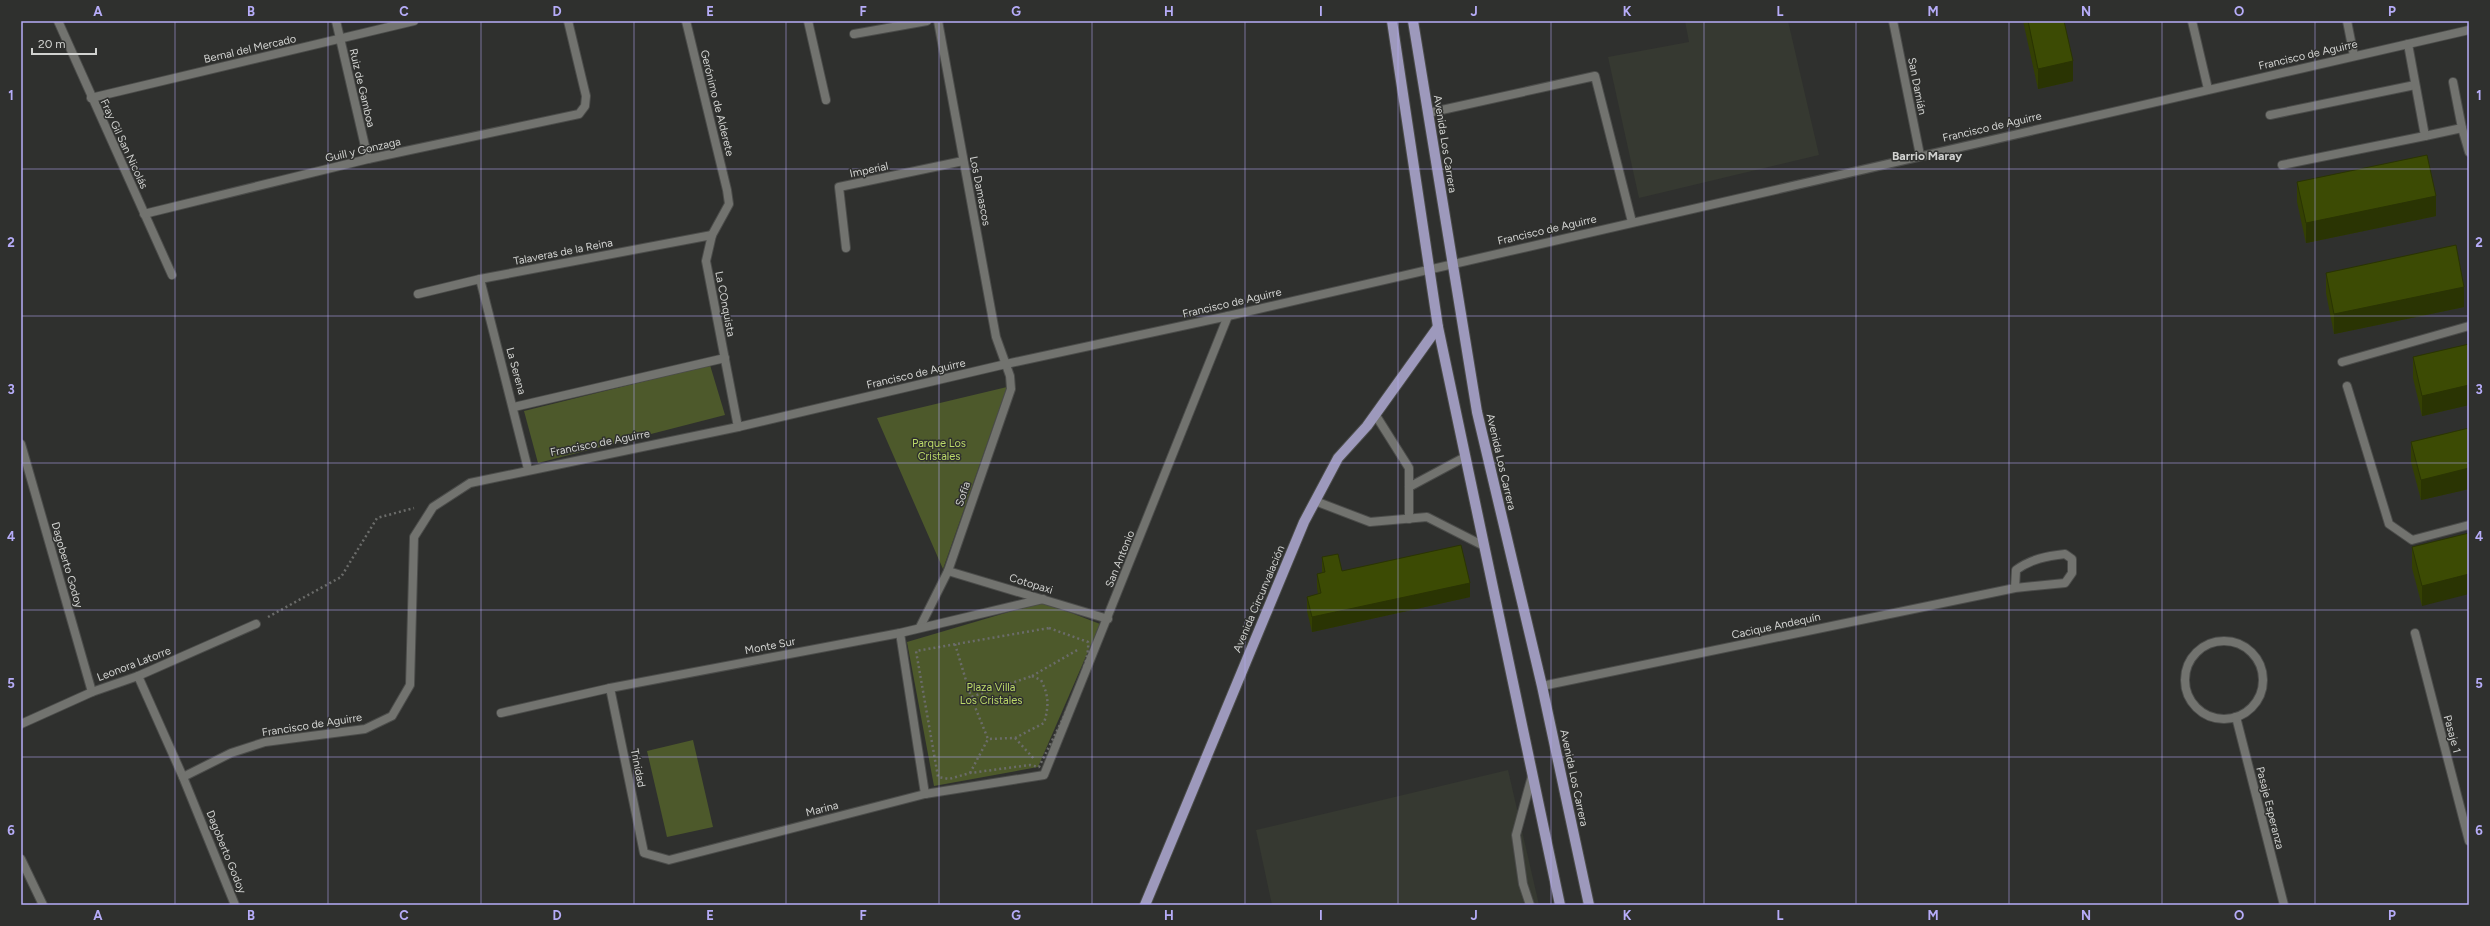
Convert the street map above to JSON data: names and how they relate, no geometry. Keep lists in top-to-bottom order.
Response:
{
  "streets": {
    "main road": ["Avenida Los Carrera", "Avenida Circunvalación"],
    "street": [
      "Bernal del Mercado",
      "Francisco de Aguirre",
      "San Damián",
      "Ruiz de Gamboa",
      "Gerónimo de Alderete",
      "Fray Gil San Nicolás",
      "Guill y Gonzaga",
      "Imperial",
      "Los Damascos",
      "Talaveras de la Reina",
      "La COnquista",
      "La Serena",
      "Sofía",
      "San Antonio",
      "Dagoberto Godoy",
      "Cotopaxi",
      "Cacique Andequín",
      "Monte Sur",
      "Leonora Latorre",
      "Pasaje 1",
      "Trinidad",
      "Pasaje Esperanza",
      "Marina"
    ]
  },
  "crossings": [
    ["Bernal del Mercado", "Ruiz de Gamboa"],
    ["Bernal del Mercado", "Fray Gil San Nicolás"],
    ["Francisco de Aguirre", "San Damián"],
    ["Francisco de Aguirre", "Avenida Los Carrera"],
    ["Francisco de Aguirre", "Los Damascos"],
    ["Francisco de Aguirre", "La COnquista"],
    ["Francisco de Aguirre", "La Serena"],
    ["Francisco de Aguirre", "Sofía"],
    ["Francisco de Aguirre", "San Antonio"],
    ["Francisco de Aguirre", "Dagoberto Godoy"],
    ["Ruiz de Gamboa", "Guill y Gonzaga"],
    ["Gerónimo de Alderete", "La COnquista"],
    ["Fray Gil San Nicolás", "Guill y Gonzaga"],
    ["Avenida Los Carrera", "Cacique Andequín"],
    ["Imperial", "Los Damascos"],
    ["Los Damascos", "Sofía"],
    ["Talaveras de la Reina", "La COnquista"],
    ["Talaveras de la Reina", "La Serena"],
    ["Sofía", "Cotopaxi"],
    ["Sofía", "Monte Sur"],
    ["San Antonio", "Cotopaxi"],
    ["San Antonio", "Marina"],
    ["Dagoberto Godoy", "Leonora Latorre"],
    ["Cotopaxi", "Monte Sur"],
    ["Monte Sur", "Trinidad"],
    ["Trinidad", "Marina"]
  ],
  "districts": ["Barrio Maray"],
  "parks": ["Parque Los Cristales", "Plaza Villa Los Cristales"],
  "scale_bar": "20 m",
  "grid": {
    "columns": [
      "A",
      "B",
      "C",
      "D",
      "E",
      "F",
      "G",
      "H",
      "I",
      "J",
      "K",
      "L",
      "M",
      "N",
      "O",
      "P"
    ],
    "rows": [
      "1",
      "2",
      "3",
      "4",
      "5",
      "6"
    ]
  }
}
